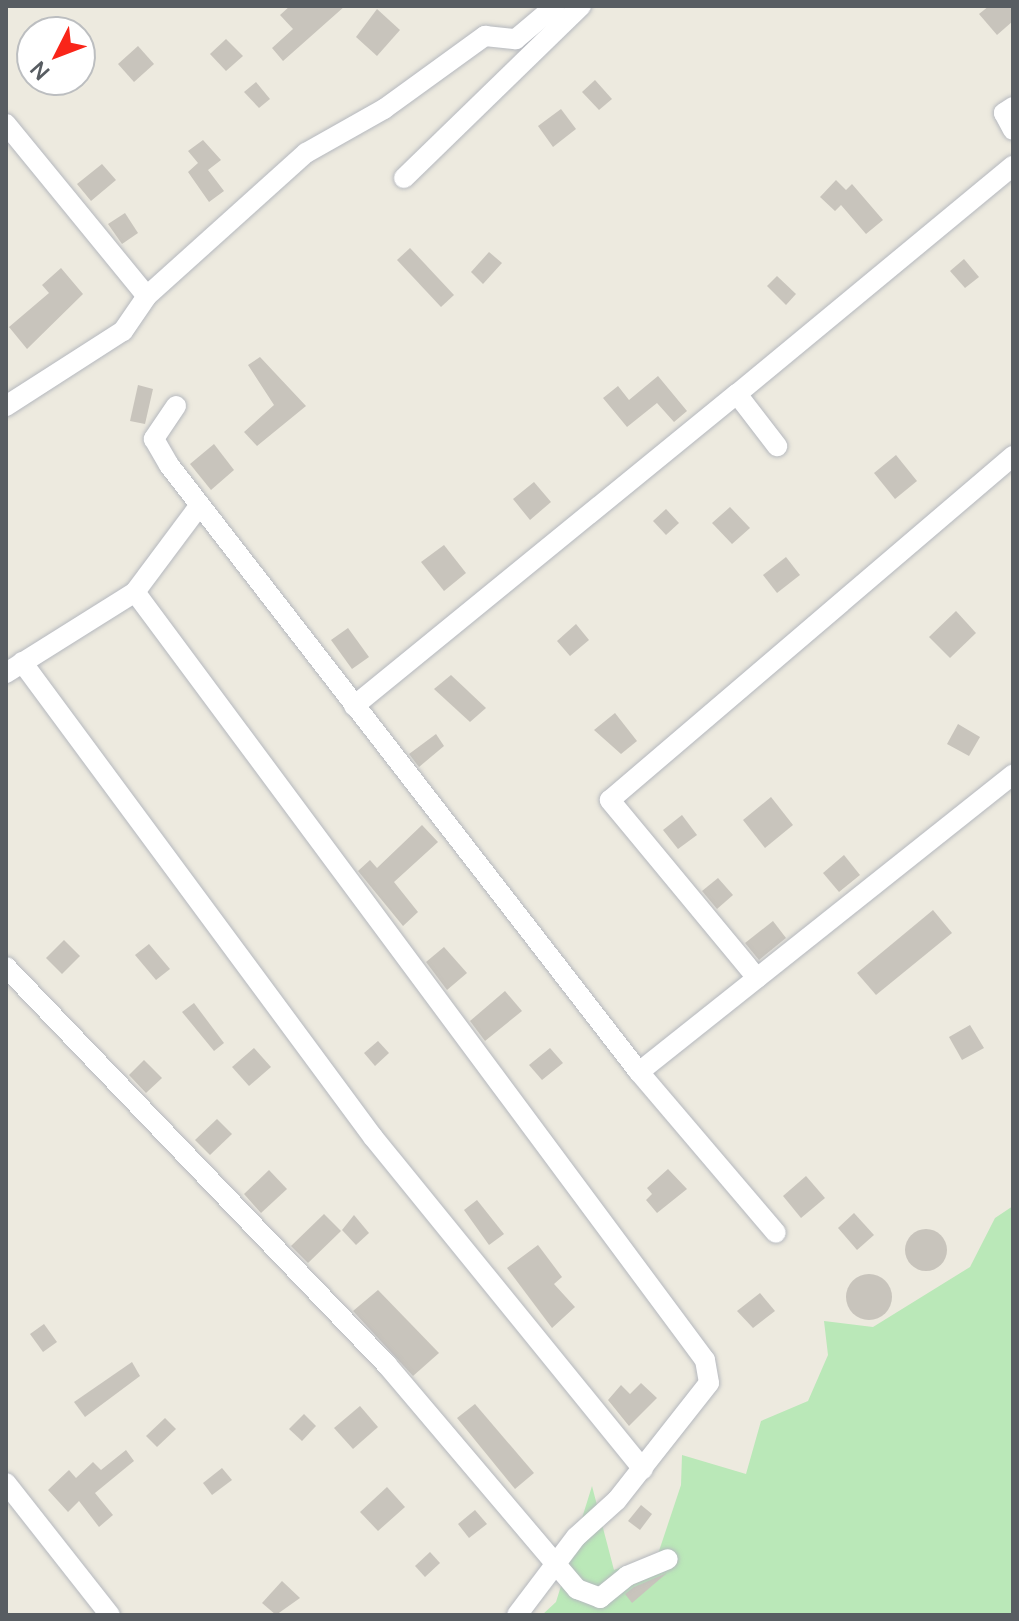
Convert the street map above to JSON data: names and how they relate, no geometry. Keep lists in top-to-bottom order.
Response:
{
  "north": "bottom left"
}
